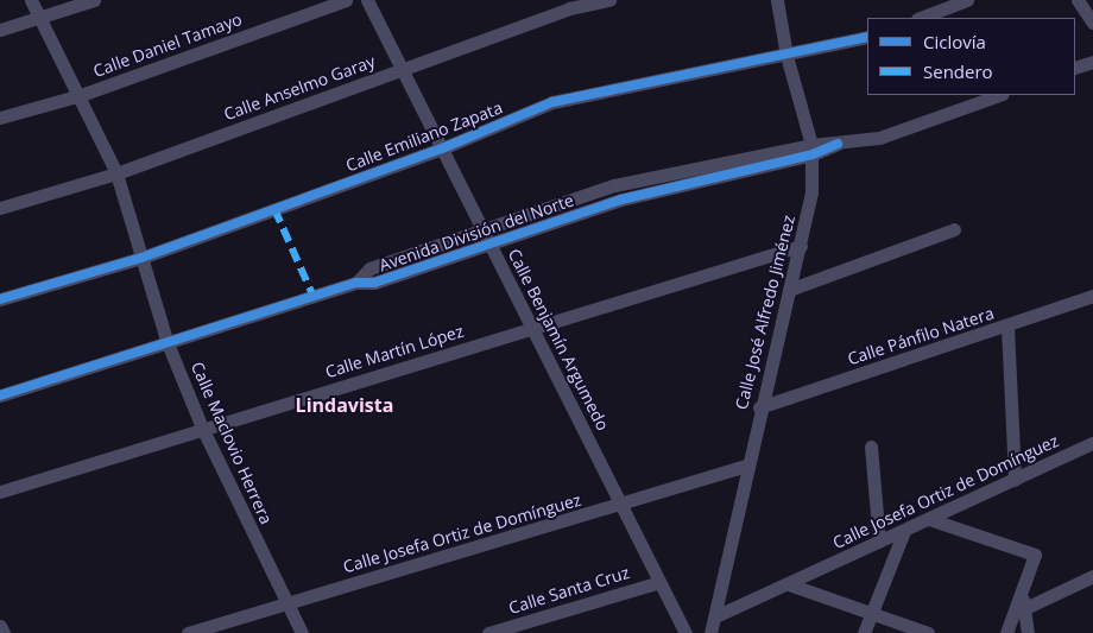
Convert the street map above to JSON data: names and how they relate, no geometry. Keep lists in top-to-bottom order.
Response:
{
  "streets": {
    "street": [
      "Calle Daniel Tamayo",
      "Calle Anselmo Garay",
      "Calle Emiliano Zapata",
      "Avenida División del Norte",
      "Calle José Alfredo Jiménez",
      "Calle Pánfilo Natera",
      "Calle Benjamín Argumedo",
      "Calle Martín López",
      "Calle Maclovio Herrera",
      "Calle Josefa Ortiz de Domínguez",
      "Calle Santa Cruz"
    ]
  },
  "crossings": [
    ["Calle Daniel Tamayo", "Calle Maclovio Herrera"],
    ["Calle Anselmo Garay", "Calle Benjamín Argumedo"],
    ["Calle Anselmo Garay", "Calle Maclovio Herrera"],
    ["Calle Emiliano Zapata", "Calle José Alfredo Jiménez"],
    ["Calle Emiliano Zapata", "Calle Benjamín Argumedo"],
    ["Calle Emiliano Zapata", "Calle Maclovio Herrera"],
    ["Avenida División del Norte", "Calle José Alfredo Jiménez"],
    ["Avenida División del Norte", "Calle Benjamín Argumedo"],
    ["Avenida División del Norte", "Calle Maclovio Herrera"],
    ["Calle José Alfredo Jiménez", "Calle Pánfilo Natera"],
    ["Calle José Alfredo Jiménez", "Calle Martín López"],
    ["Calle José Alfredo Jiménez", "Calle Josefa Ortiz de Domínguez"],
    ["Calle Benjamín Argumedo", "Calle Martín López"],
    ["Calle Benjamín Argumedo", "Calle Josefa Ortiz de Domínguez"],
    ["Calle Benjamín Argumedo", "Calle Santa Cruz"],
    ["Calle Martín López", "Calle Maclovio Herrera"],
    ["Calle Maclovio Herrera", "Calle Josefa Ortiz de Domínguez"]
  ],
  "districts": ["Lindavista"],
  "legend": ["Ciclovía", "Sendero"]
}
